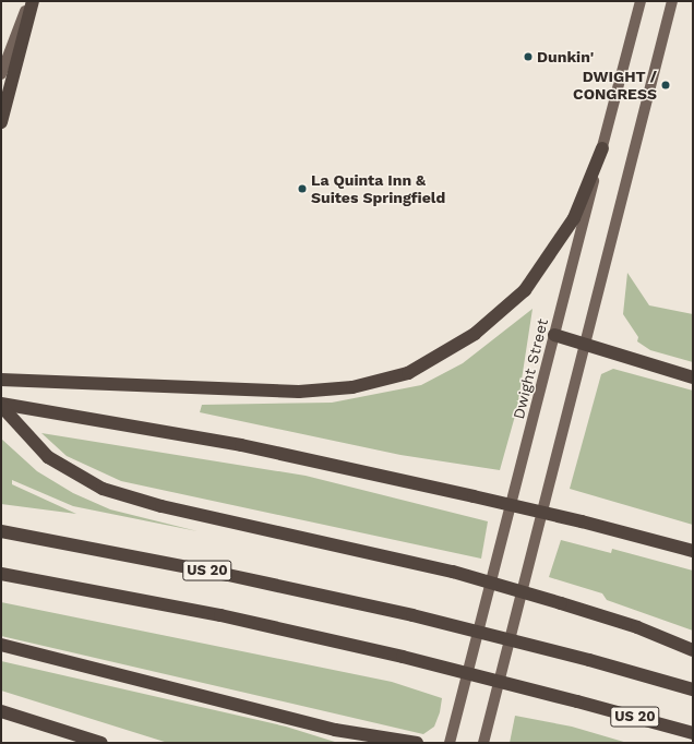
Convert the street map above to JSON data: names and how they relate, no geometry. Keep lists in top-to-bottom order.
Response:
{
  "streets": {
    "highway": ["US 20"],
    "main road": ["Dwight Street"]
  },
  "places": ["Dunkin'", "DWIGHT / CONGRESS", "La Quinta Inn & Suites Springfield"]
}
